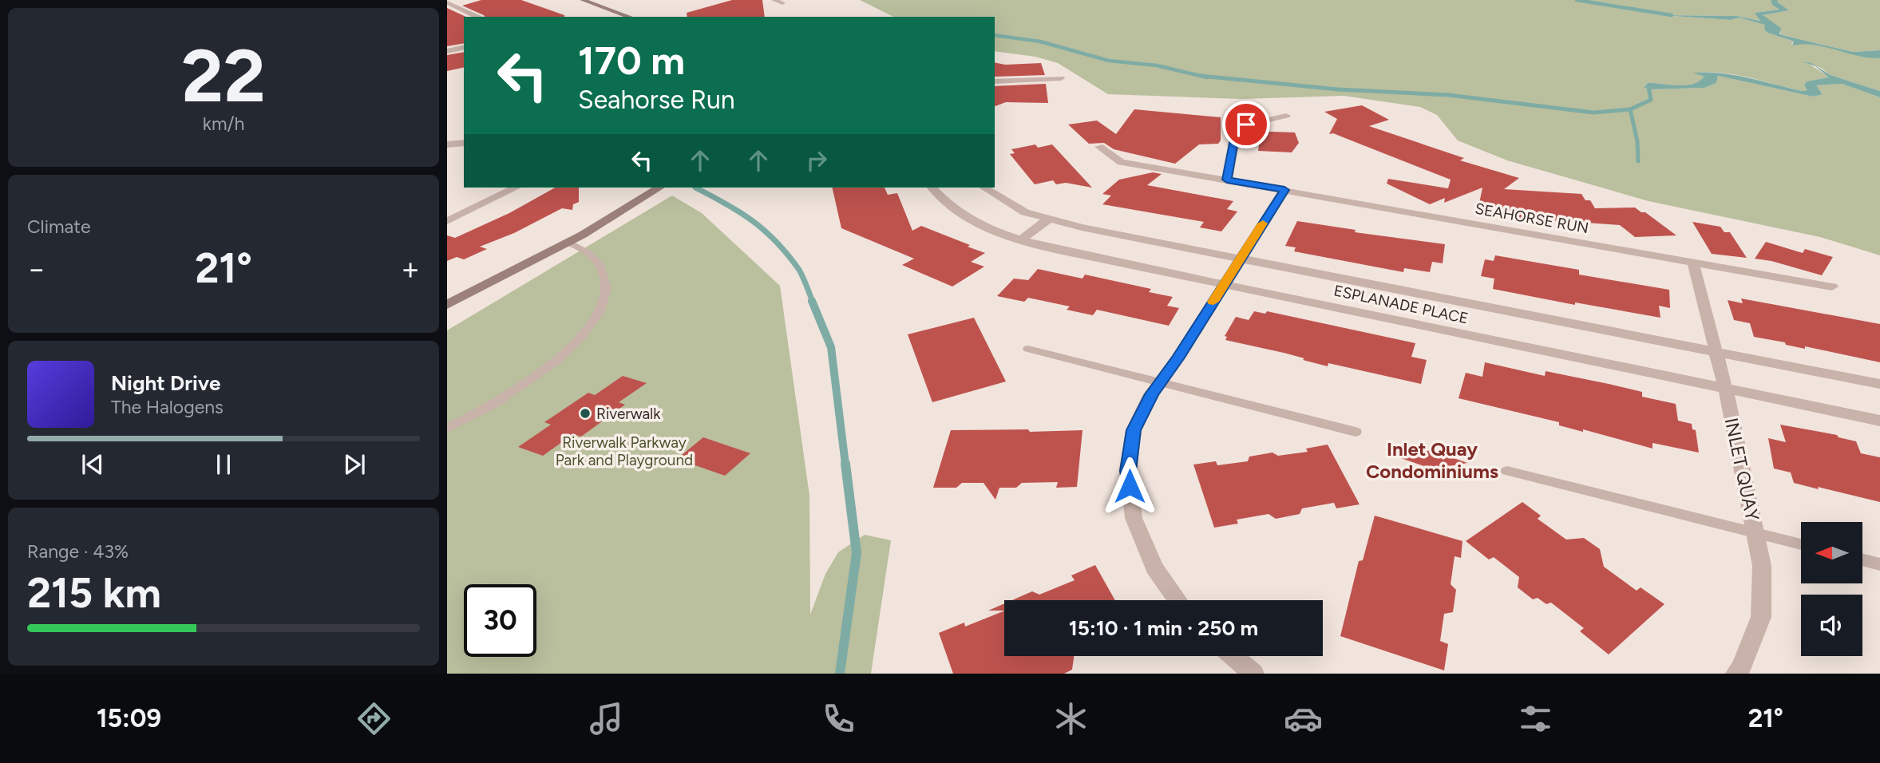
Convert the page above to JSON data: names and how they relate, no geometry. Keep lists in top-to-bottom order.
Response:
{
  "streets": {
    "street": ["SEAHORSE RUN", "ESPLANADE PLACE", "INLET QUAY"]
  },
  "crossings": [
    ["SEAHORSE RUN", "INLET QUAY"],
    ["ESPLANADE PLACE", "INLET QUAY"]
  ],
  "districts": ["Inlet Quay Condominiums"],
  "parks": ["Riverwalk Parkway Park and Playground"],
  "places": ["Riverwalk"],
  "north": "left",
  "page": {
    "tile": [
      ["22", "km/h"],
      "Climate",
      ["Range · 43%", "215 km"]
    ],
    "turn": ["170 m", "Seahorse Run"],
    "heat": ["−", "21°", "+"],
    "song": ["Night Drive", "The Halogens"],
    "limit": "30",
    "trip": "15:10 · 1 min · 250 m",
    "tabs": ["15:09", "21°"]
  }
}
